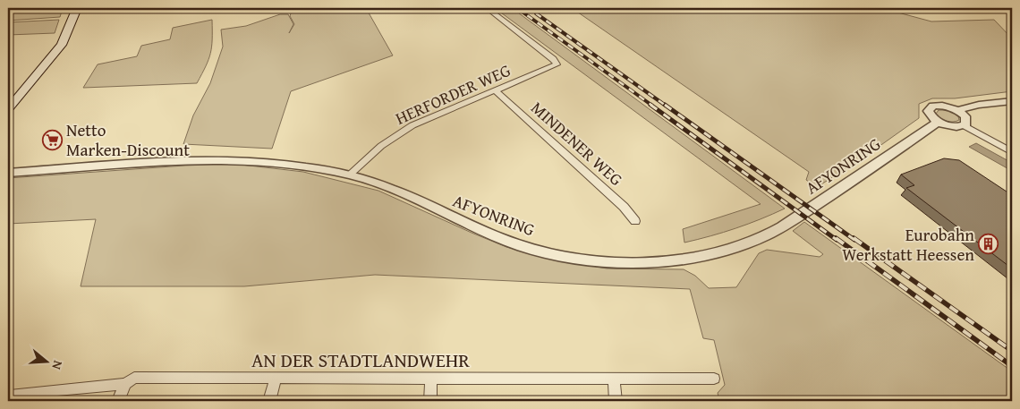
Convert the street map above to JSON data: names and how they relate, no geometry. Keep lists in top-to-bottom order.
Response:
{
  "streets": {
    "street": [
      "HERFORDER WEG",
      "MINDENER WEG",
      "AFYONRING",
      "AN DER STADTLANDWEHR"
    ]
  },
  "crossings": [
    ["HERFORDER WEG", "MINDENER WEG"],
    ["HERFORDER WEG", "AFYONRING"]
  ],
  "places": {
    "supermarket": ["Netto Marken-Discount"],
    "building": ["Eurobahn Werkstatt Heessen"]
  },
  "north": "right"
}
